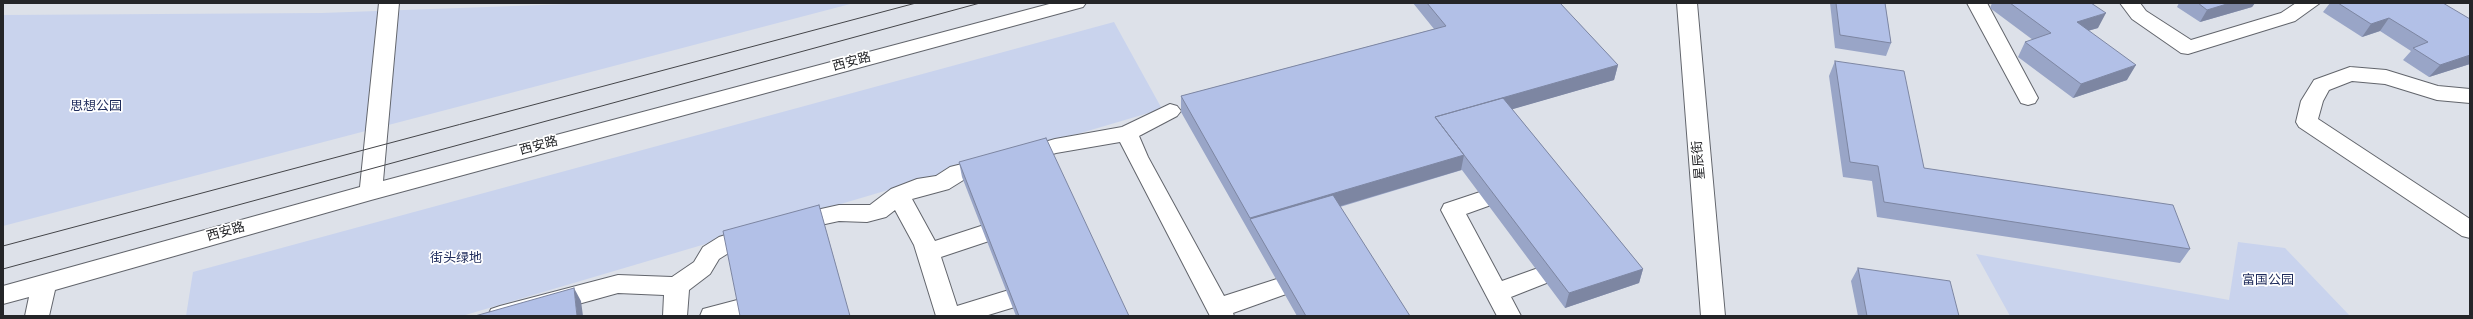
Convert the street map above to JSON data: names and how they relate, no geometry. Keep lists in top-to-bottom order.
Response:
{
  "streets": {
    "street": ["西安路", "星辰街"]
  },
  "parks": ["思想公园", "街头绿地", "富国公园"]
}
